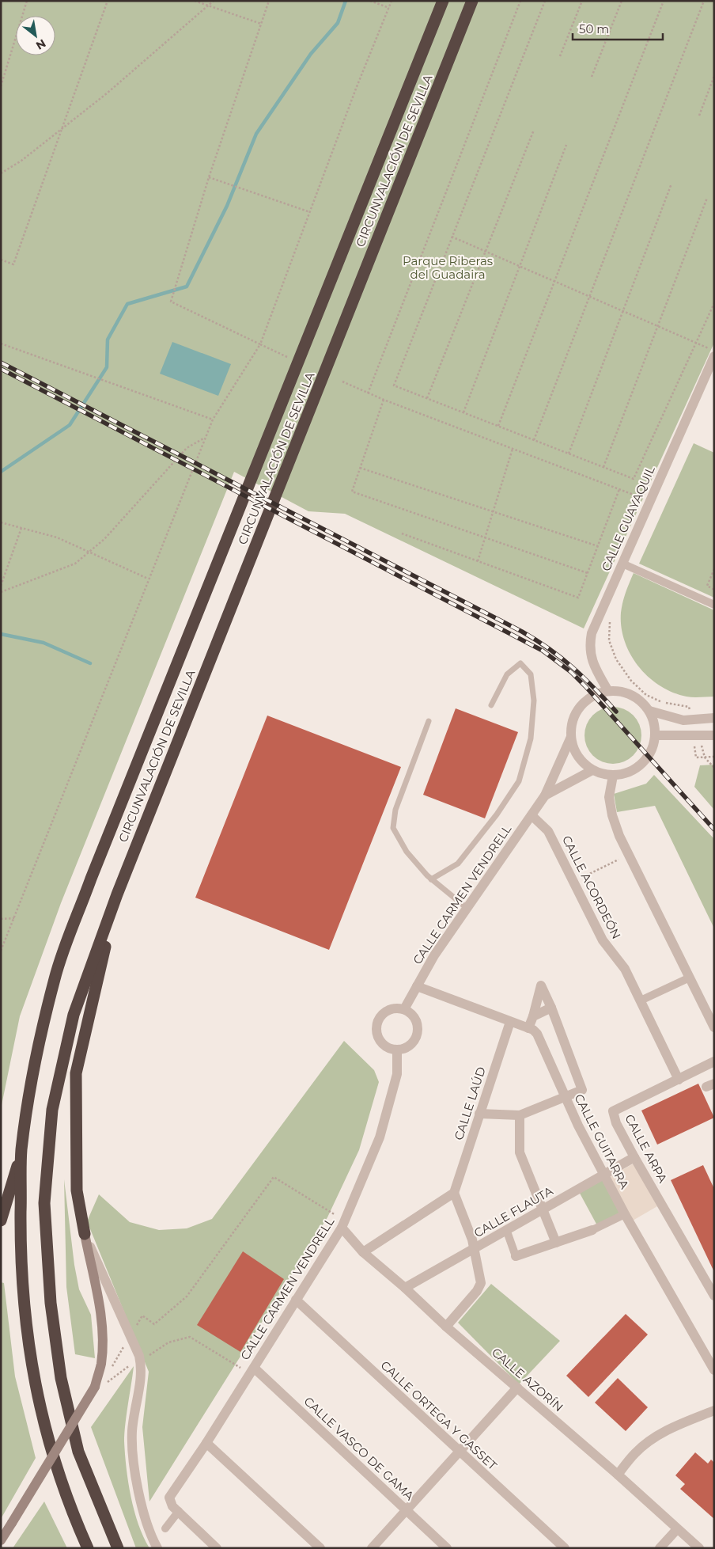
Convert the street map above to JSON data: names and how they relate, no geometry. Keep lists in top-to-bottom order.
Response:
{
  "streets": {
    "highway": ["CIRCUNVALACIÓN DE SEVILLA"],
    "street": [
      "CALLE GUAYAQUIL",
      "CALLE ACORDEÓN",
      "CALLE CARMEN VENDRELL",
      "CALLE LAÚD",
      "CALLE GUITARRA",
      "CALLE ARPA",
      "CALLE FLAUTA",
      "CALLE AZORÍN",
      "CALLE ORTEGA Y GASSET",
      "CALLE VASCO DE GAMA"
    ]
  },
  "crossings": [
    ["CALLE GUAYAQUIL", "CALLE CARMEN VENDRELL"],
    ["CALLE ACORDEÓN", "CALLE CARMEN VENDRELL"],
    ["CALLE ACORDEÓN", "CALLE ARPA"],
    ["CALLE CARMEN VENDRELL", "CALLE AZORÍN"],
    ["CALLE CARMEN VENDRELL", "CALLE ORTEGA Y GASSET"],
    ["CALLE CARMEN VENDRELL", "CALLE VASCO DE GAMA"],
    ["CALLE GUITARRA", "CALLE FLAUTA"],
    ["CALLE ARPA", "CALLE FLAUTA"],
    ["CALLE FLAUTA", "CALLE AZORÍN"]
  ],
  "parks": ["Parque Riberas del Guadaira"],
  "scale_bar": "50 m",
  "north": "bottom right"
}
